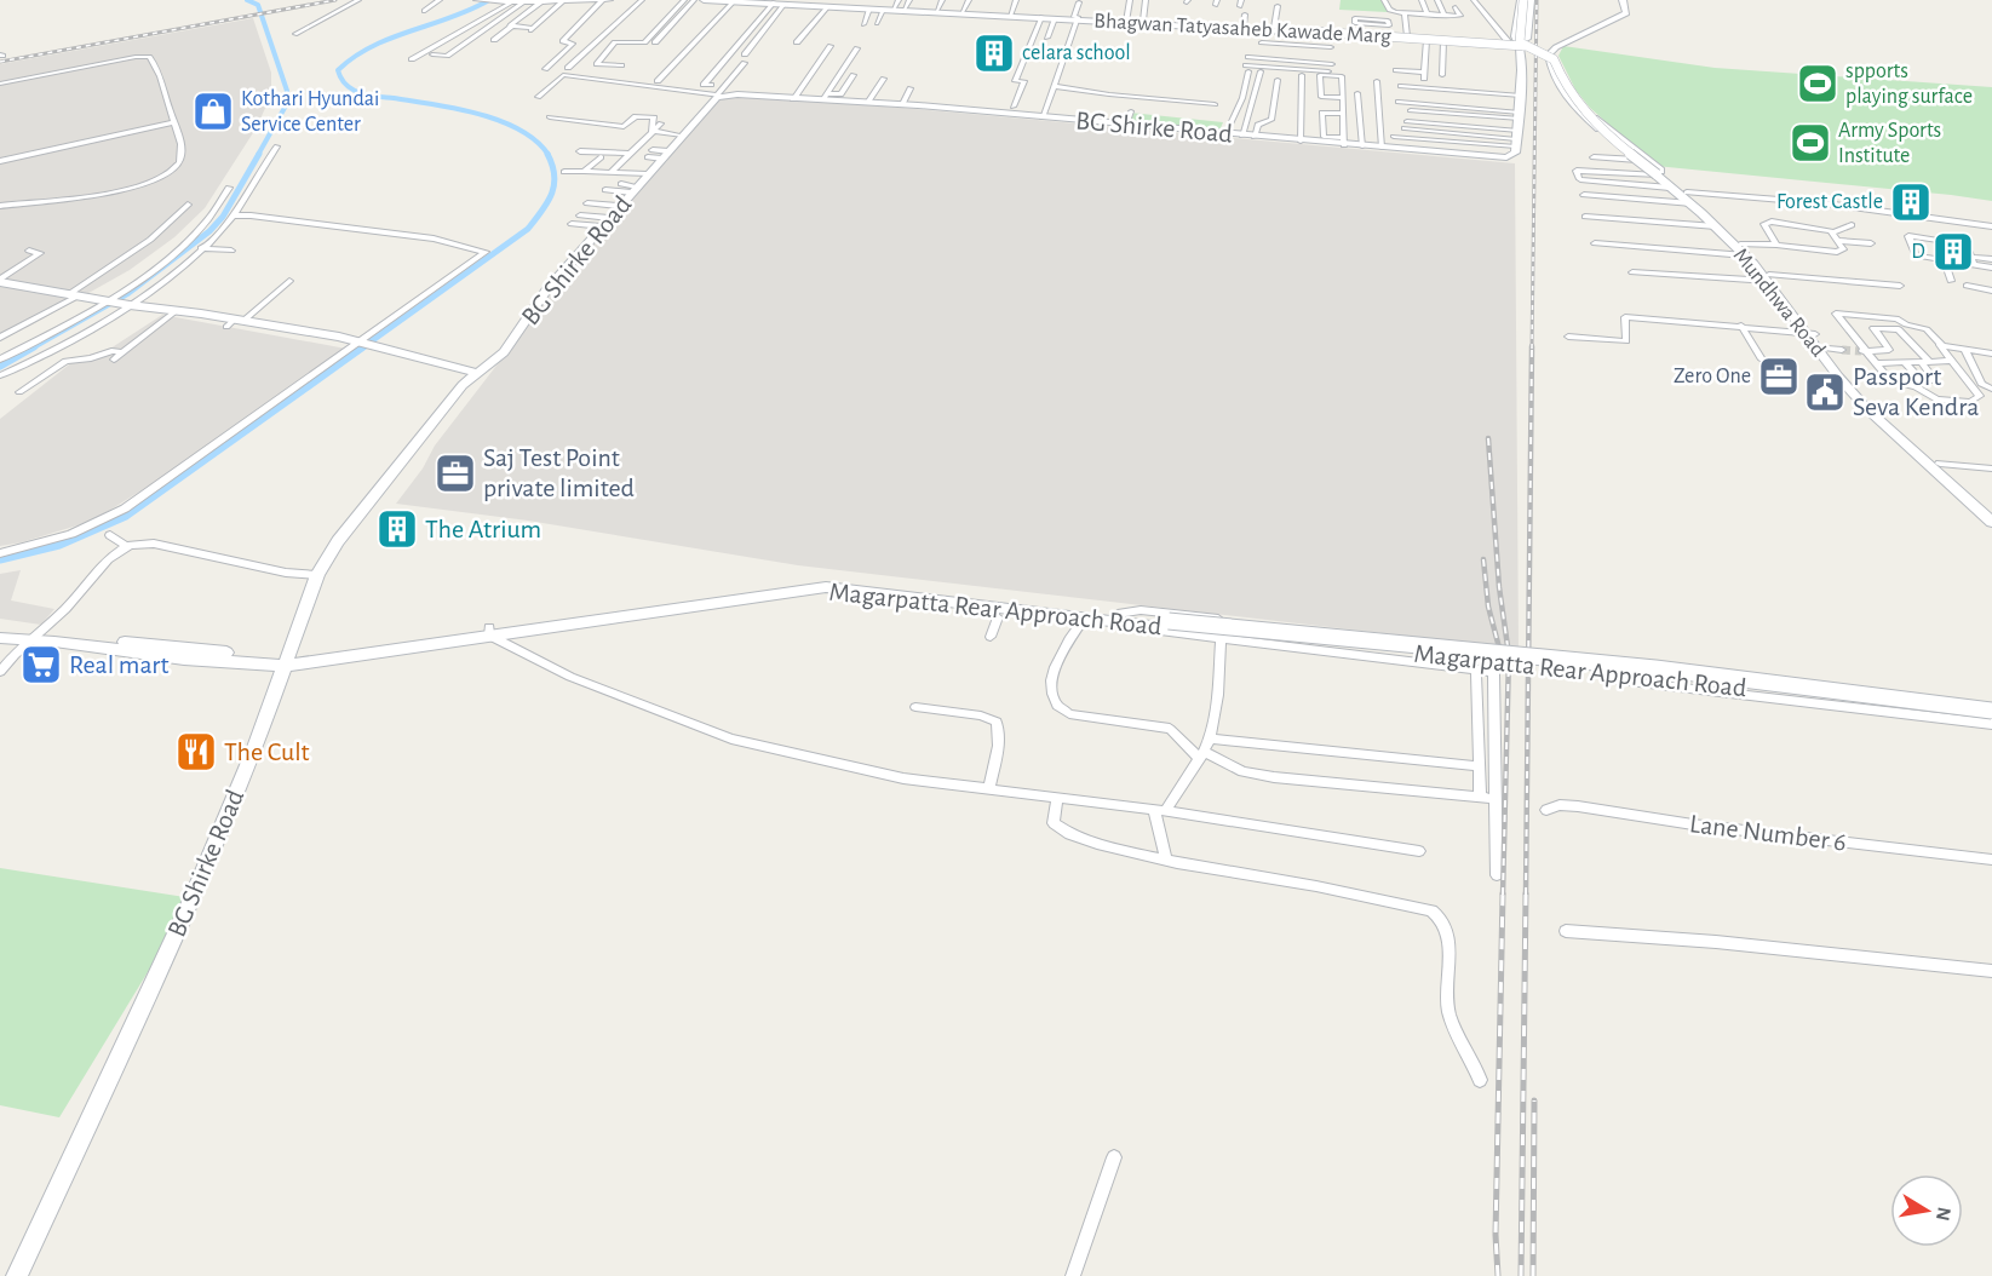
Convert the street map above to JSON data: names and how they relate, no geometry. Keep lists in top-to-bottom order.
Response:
{
  "streets": {
    "street": [
      "Bhagwan Tatyasaheb Kawade Marg",
      "BG Shirke Road",
      "Mundhwa Road",
      "Magarpatta Rear Approach Road",
      "Lane Number 6"
    ]
  },
  "crossings": [
    ["BG Shirke Road", "Magarpatta Rear Approach Road"]
  ],
  "places": {
    "building": [
      "celara school",
      "Forest Castle",
      "D",
      "The Atrium"
    ],
    "sports": ["spports playing surface", "Army Sports Institute"],
    "shop": ["Kothari Hyundai Service Center"],
    "office": ["Zero One", "Saj Test Point private limited"],
    "public building": ["Passport Seva Kendra"],
    "supermarket": ["Real mart"],
    "restaurant": ["The Cult"]
  },
  "north": "right"
}
